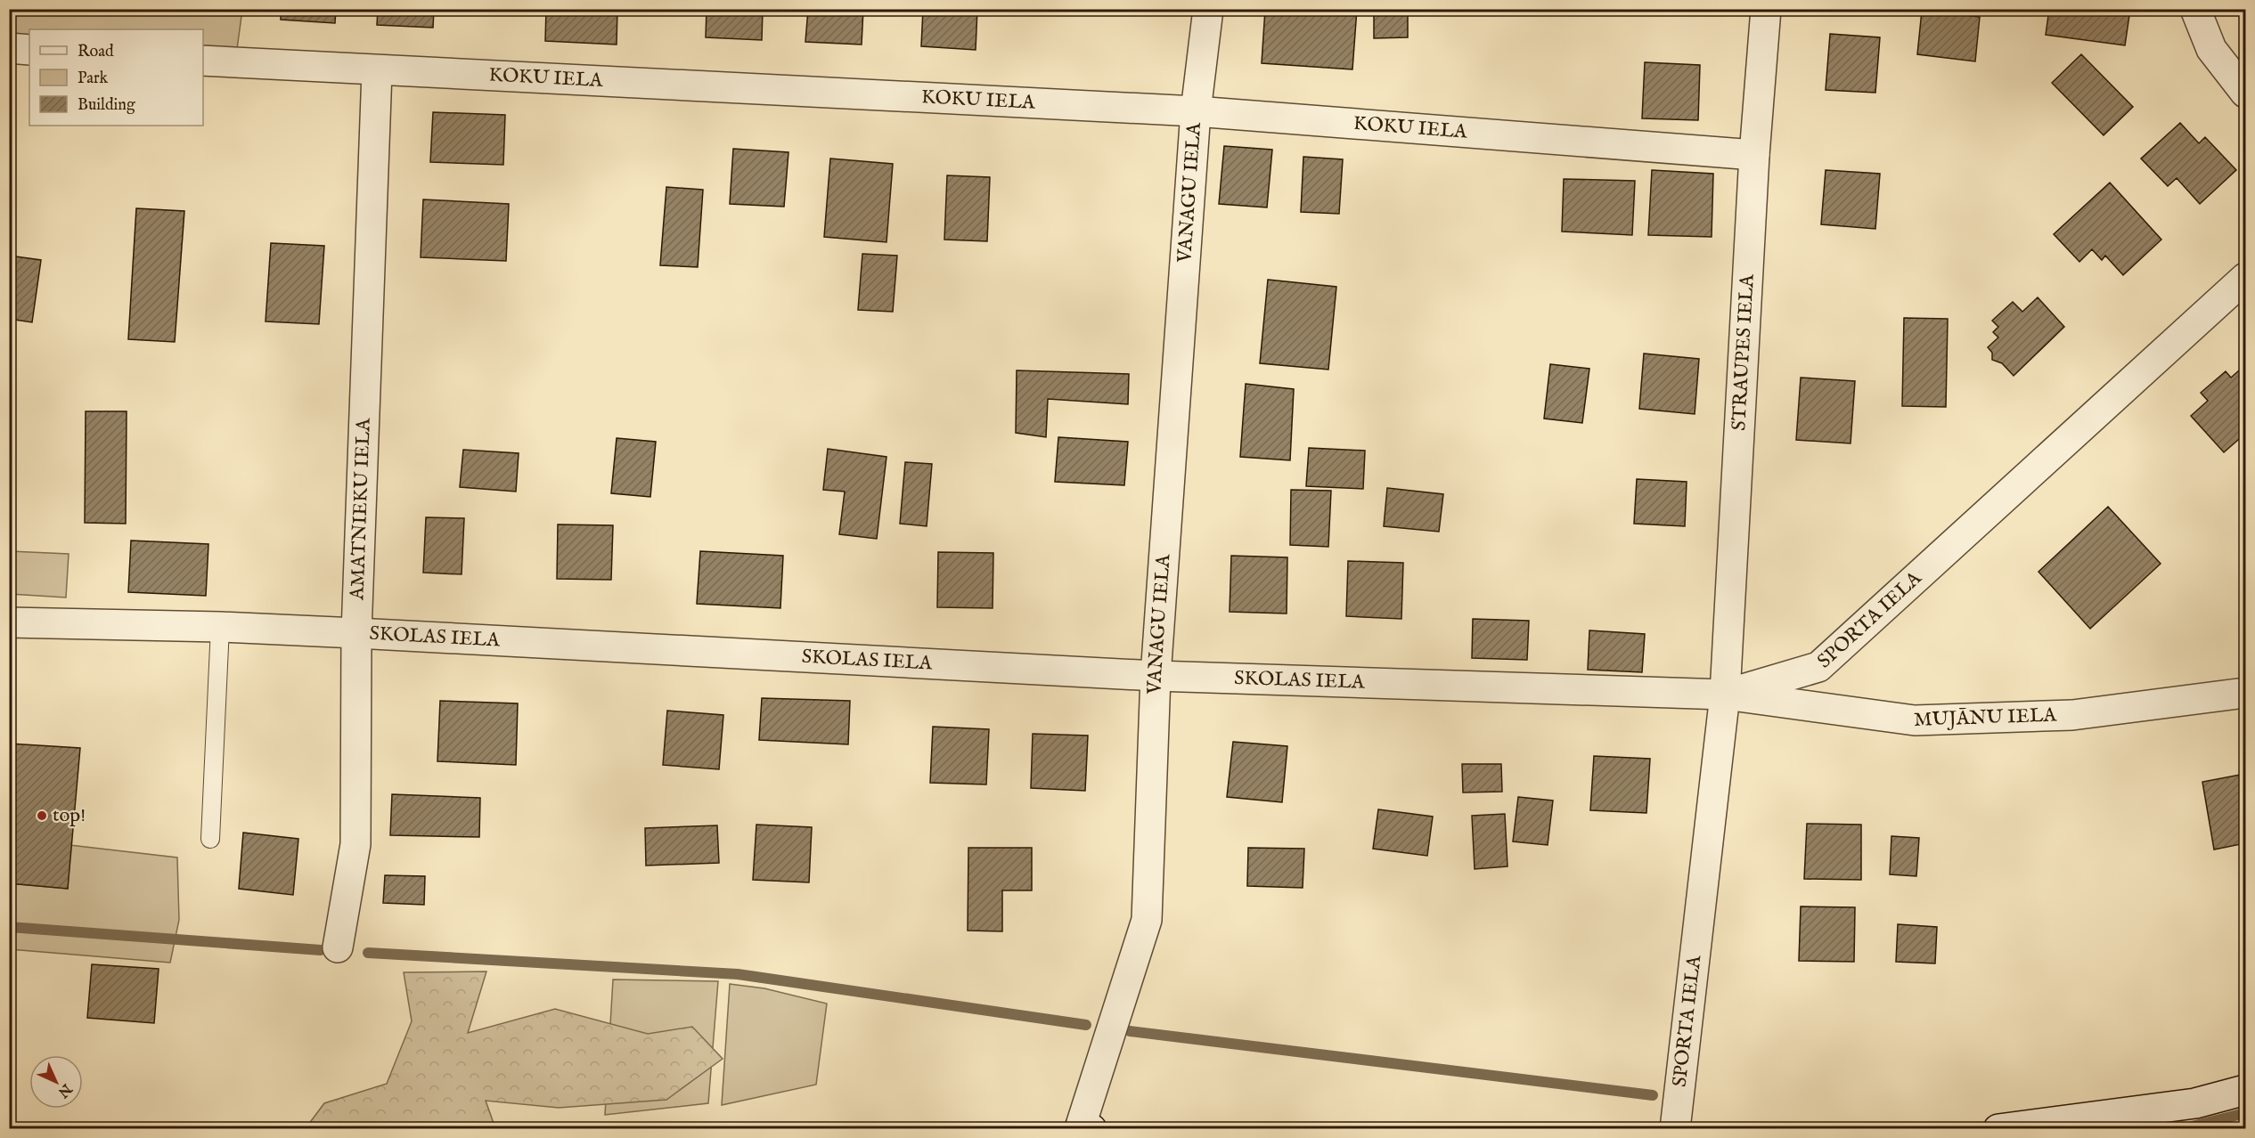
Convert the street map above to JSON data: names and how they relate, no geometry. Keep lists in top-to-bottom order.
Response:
{
  "streets": {
    "street": [
      "KOKU IELA",
      "VANAGU IELA",
      "STRAUPES IELA",
      "AMATNIEKU IELA",
      "SPORTA IELA",
      "SKOLAS IELA",
      "MUJĀNU IELA"
    ]
  },
  "crossings": [
    ["KOKU IELA", "VANAGU IELA"],
    ["KOKU IELA", "STRAUPES IELA"],
    ["KOKU IELA", "AMATNIEKU IELA"],
    ["VANAGU IELA", "SKOLAS IELA"],
    ["STRAUPES IELA", "SPORTA IELA"],
    ["STRAUPES IELA", "SKOLAS IELA"],
    ["STRAUPES IELA", "MUJĀNU IELA"],
    ["AMATNIEKU IELA", "SKOLAS IELA"],
    ["SPORTA IELA", "SKOLAS IELA"],
    ["SPORTA IELA", "MUJĀNU IELA"],
    ["SKOLAS IELA", "MUJĀNU IELA"]
  ],
  "places": ["top!"],
  "legend": ["Road", "Park", "Building"],
  "north": "bottom right"
}
